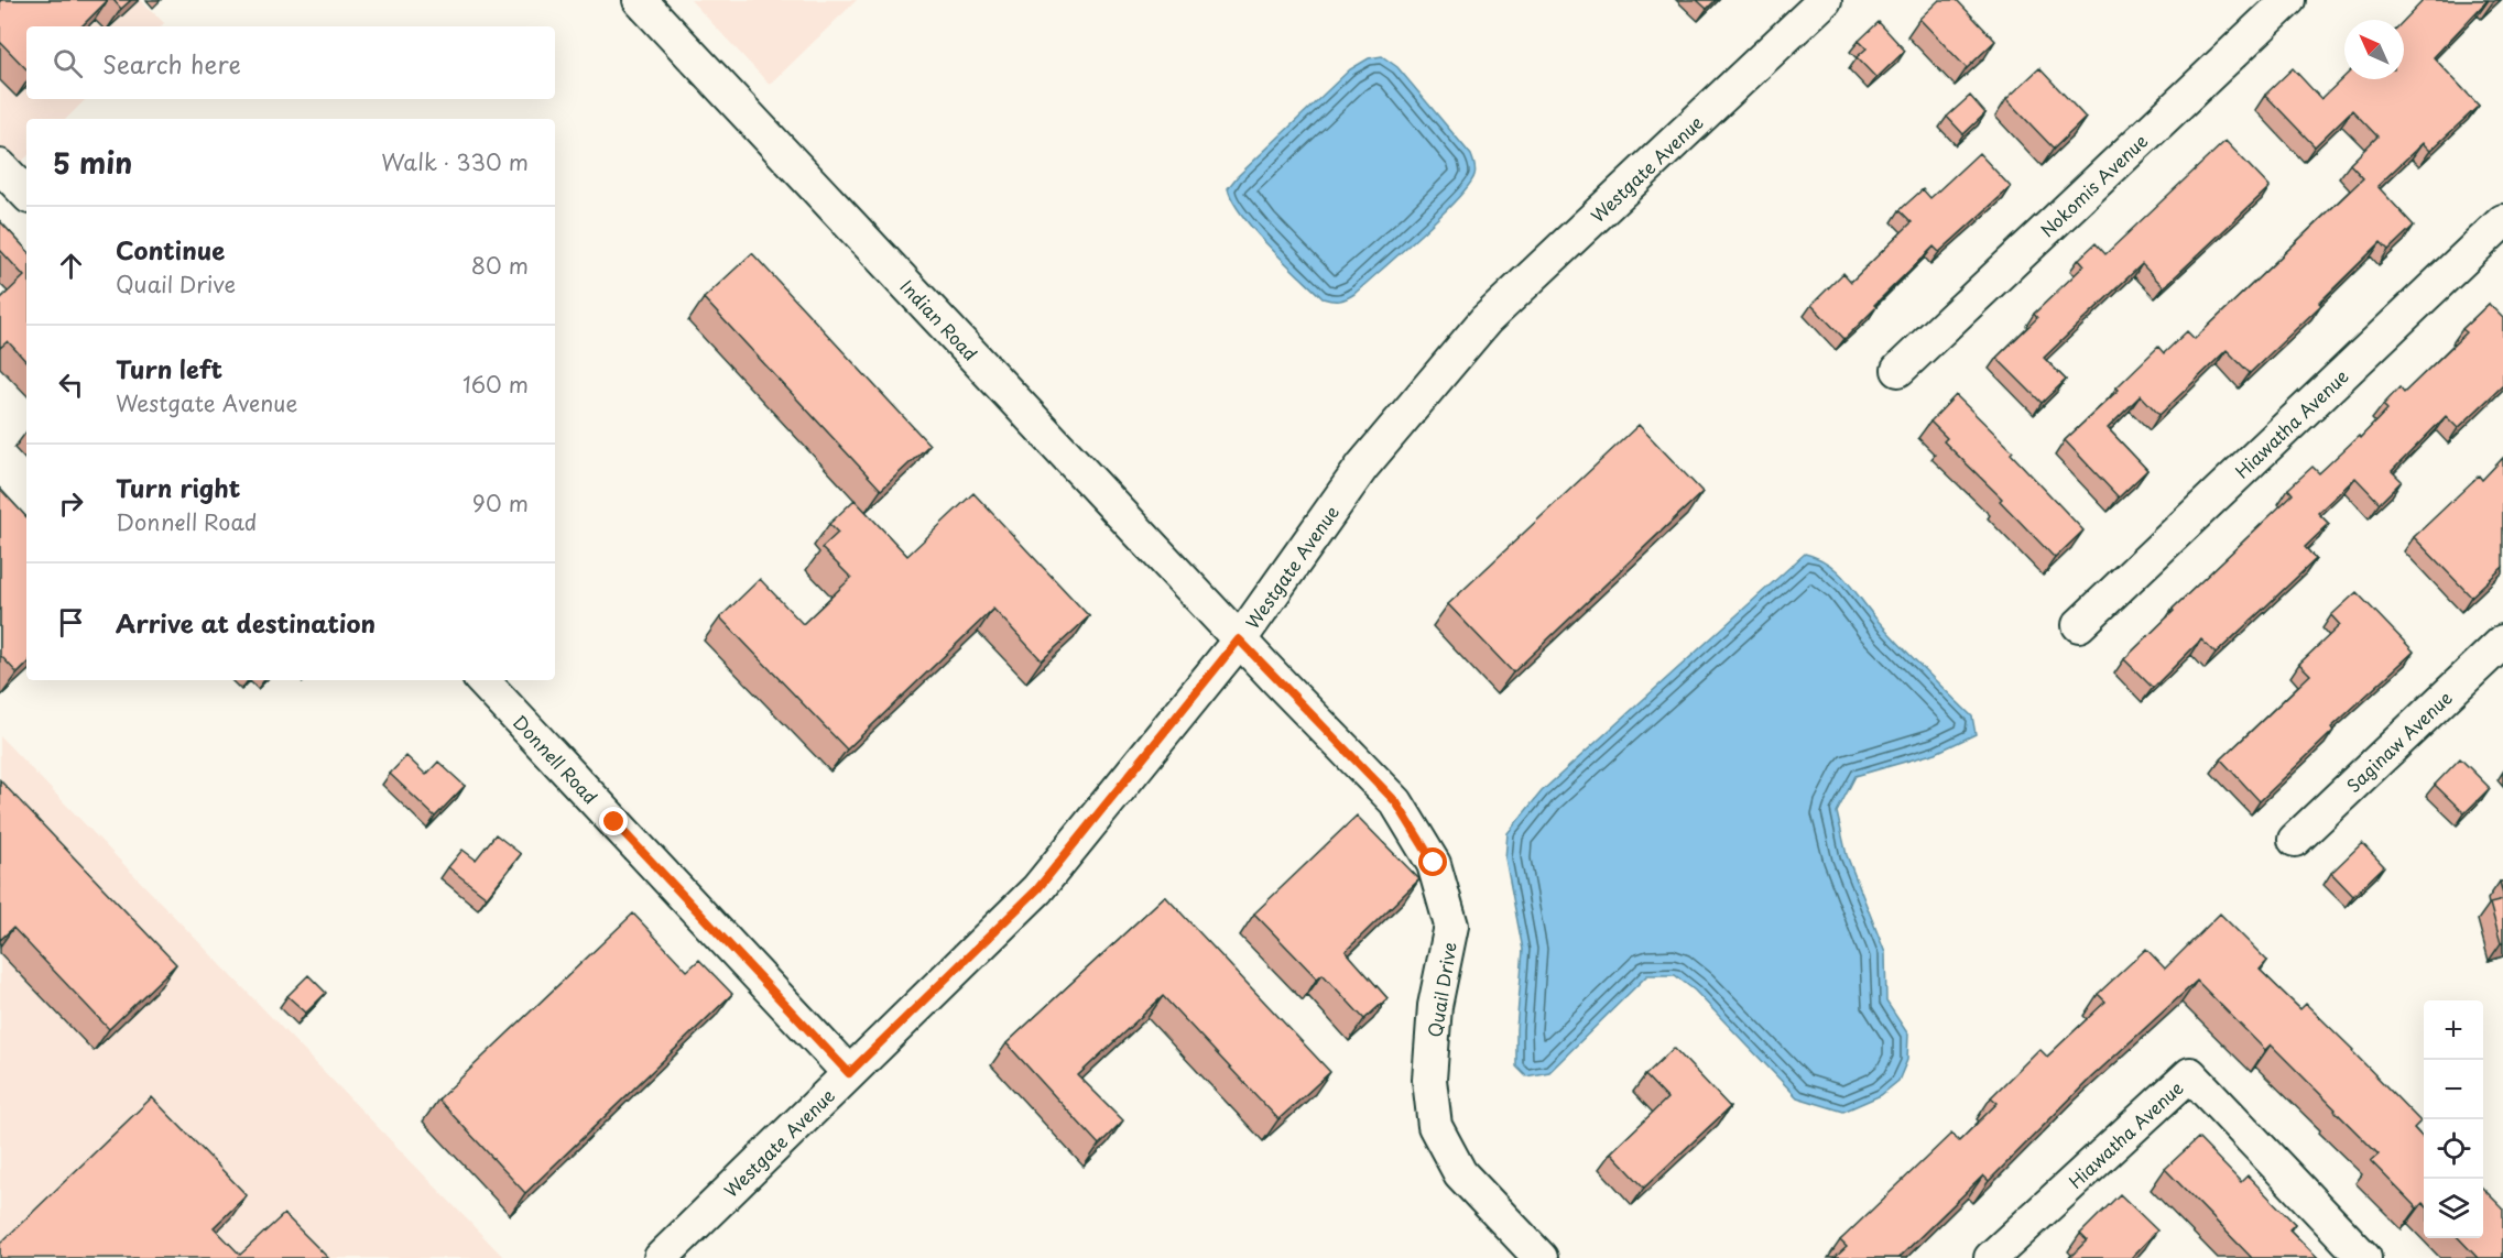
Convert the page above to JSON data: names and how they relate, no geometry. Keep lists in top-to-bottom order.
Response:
{
  "streets": {
    "street": [
      "Westgate Avenue",
      "Nokomis Avenue",
      "Indian Road",
      "Hiawatha Avenue",
      "Saginaw Avenue",
      "Donnell Road",
      "Quail Drive"
    ]
  },
  "crossings": [
    ["Westgate Avenue", "Indian Road"],
    ["Westgate Avenue", "Donnell Road"],
    ["Westgate Avenue", "Quail Drive"],
    ["Indian Road", "Quail Drive"]
  ],
  "north": "top left",
  "page": {
    "search": "Search here",
    "heading": ["5 min", "Walk · 330 m"],
    "list": [
      ["Continue", "Quail Drive", "80 m"],
      ["Turn left", "Westgate Avenue", "160 m"],
      ["Turn right", "Donnell Road", "90 m"],
      "Arrive at destination"
    ],
    "map_buttons": ["+", "−"]
  }
}
